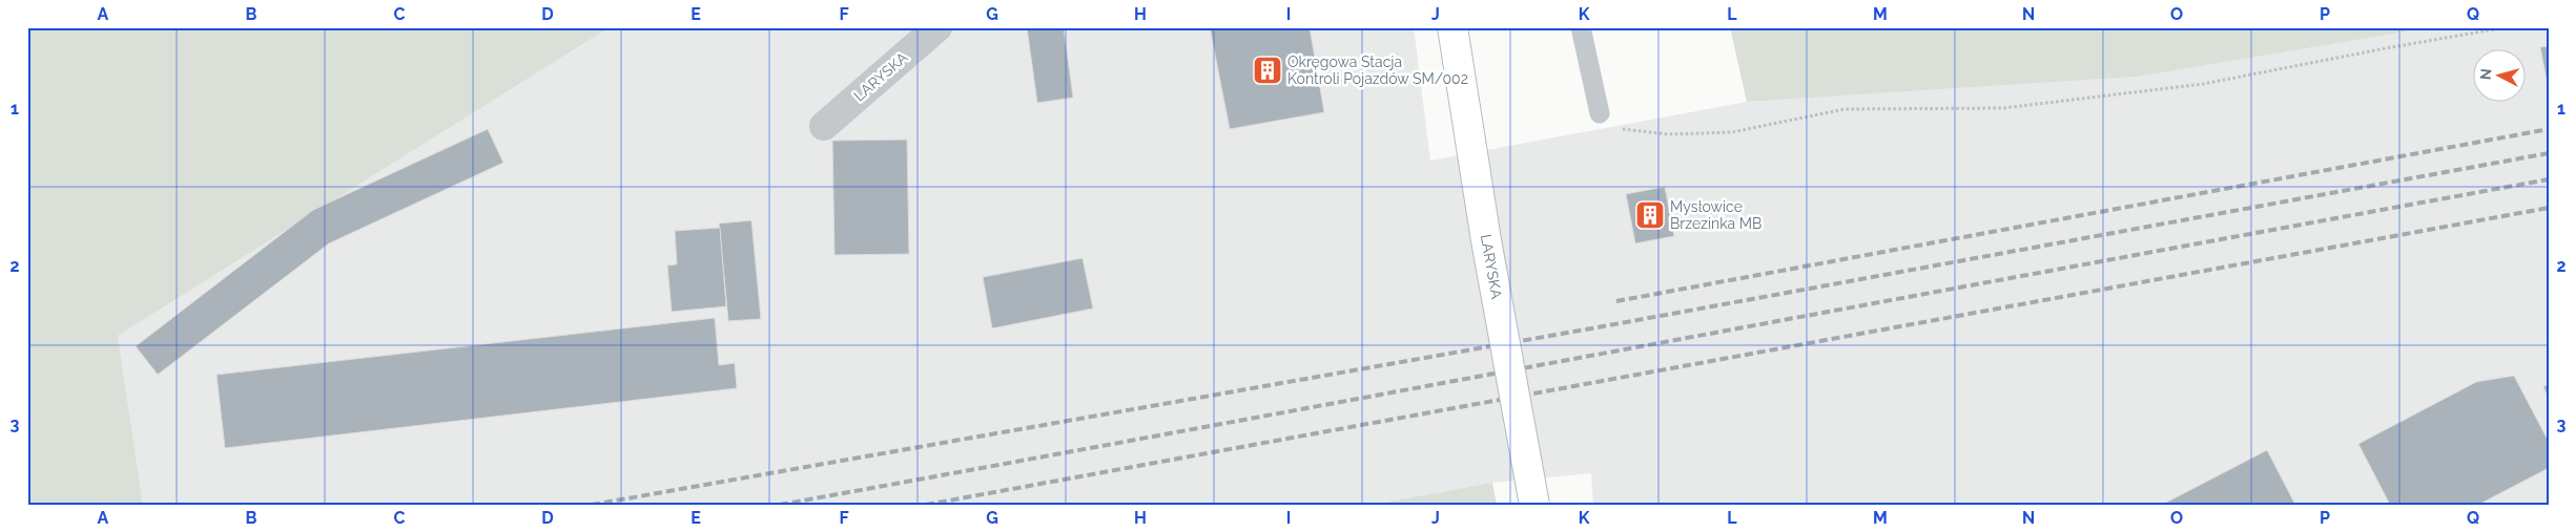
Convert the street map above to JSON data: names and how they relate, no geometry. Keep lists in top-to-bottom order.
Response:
{
  "streets": {
    "street": ["LARYSKA"]
  },
  "places": {
    "building": ["Okręgowa Stacja Kontroli Pojazdów SM/002", "Mysłowice Brzezinka MB"]
  },
  "north": "left",
  "grid": {
    "columns": [
      "A",
      "B",
      "C",
      "D",
      "E",
      "F",
      "G",
      "H",
      "I",
      "J",
      "K",
      "L",
      "M",
      "N",
      "O",
      "P",
      "Q"
    ],
    "rows": ["1", "2", "3"]
  }
}
